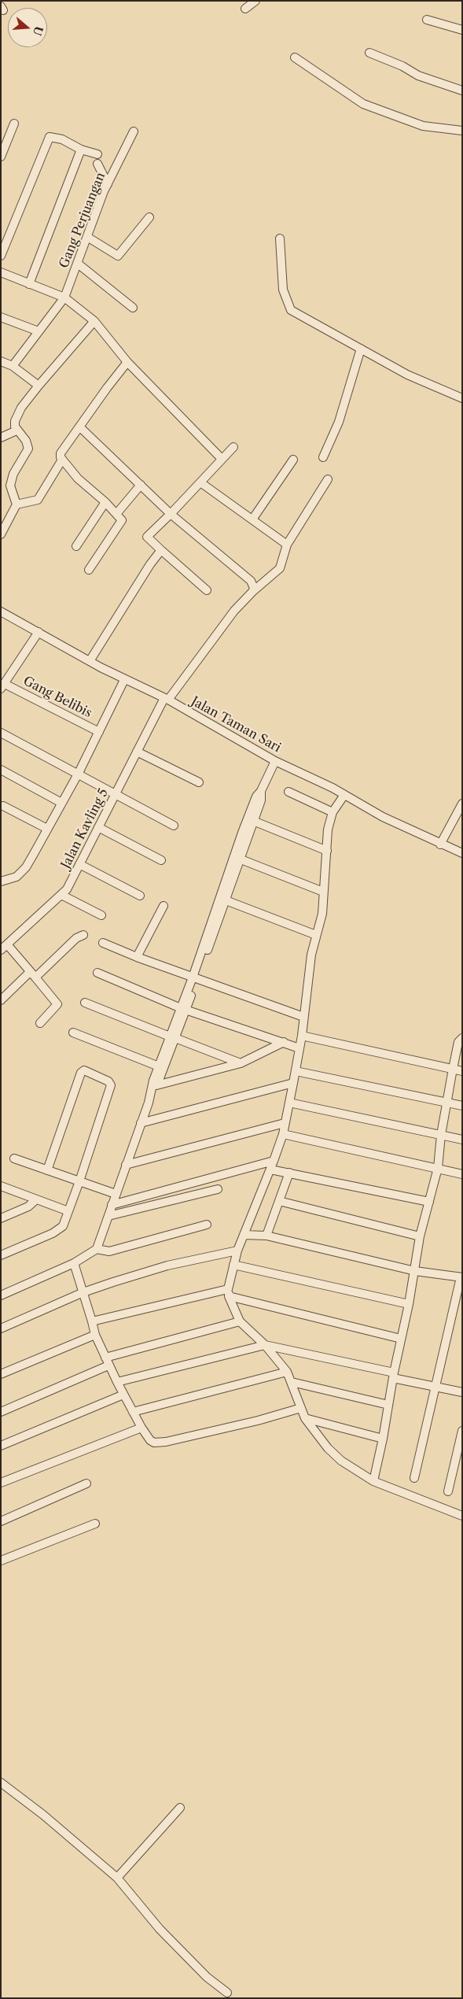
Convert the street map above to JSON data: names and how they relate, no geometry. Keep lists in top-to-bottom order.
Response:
{
  "streets": {
    "street": [
      "Gang Perjuangan",
      "Gang Belibis",
      "Jalan Taman Sari",
      "Jalan Kavling 5"
    ]
  },
  "crossings": [
    ["Jalan Taman Sari", "Jalan Kavling 5"]
  ],
  "north": "right"
}
